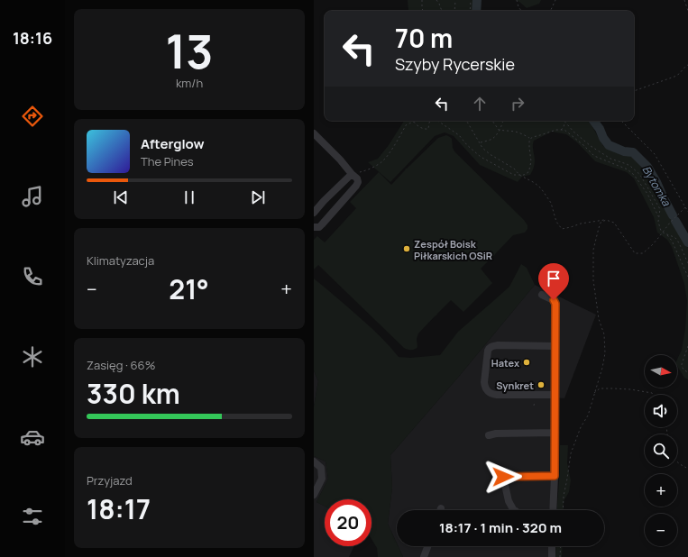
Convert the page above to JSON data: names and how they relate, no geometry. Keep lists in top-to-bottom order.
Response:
{
  "water": ["Bytomka"],
  "places": ["Zespół Boisk Piłkarskich OSiR", "Hatex", "Synkret"],
  "north": "right",
  "page": {
    "tabs": "18:16",
    "tile": [
      ["13", "km/h"],
      "Klimatyzacja",
      ["Zasięg · 66%", "330 km"],
      ["Przyjazd", "18:17"]
    ],
    "turn": ["70 m", "Szyby Rycerskie"],
    "song": ["Afterglow", "The Pines"],
    "heat": ["−", "21°", "+"],
    "map_buttons": ["+", "−"],
    "limit": "20",
    "trip": "18:17 · 1 min · 320 m"
  }
}
